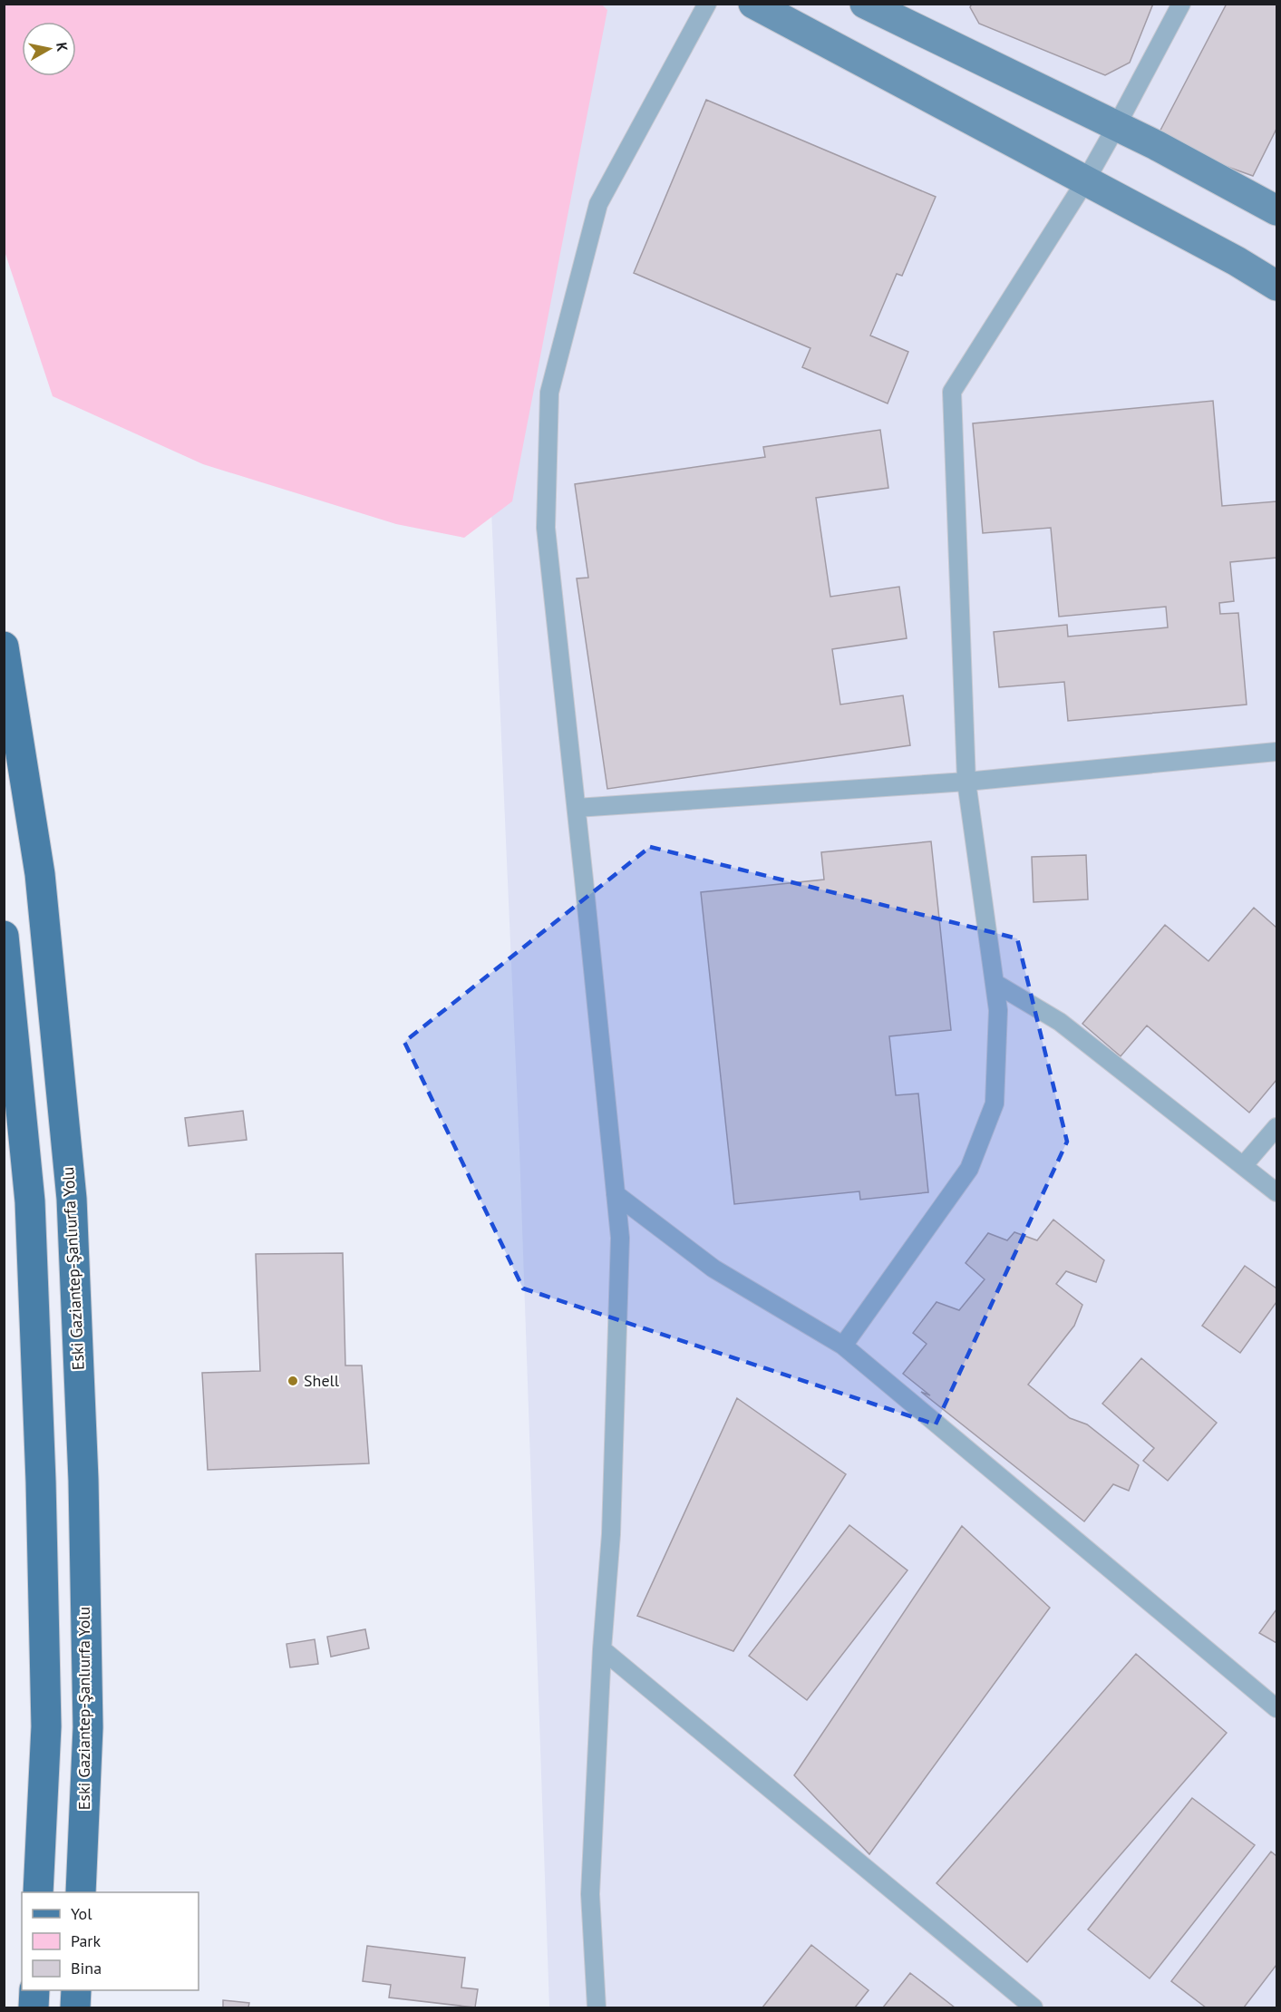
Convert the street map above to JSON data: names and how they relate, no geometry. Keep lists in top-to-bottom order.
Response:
{
  "streets": {
    "main road": ["Eski Gaziantep-Şanlıurfa Yolu"]
  },
  "places": ["Shell"],
  "legend": ["Yol", "Park", "Bina"],
  "north": "right"
}
